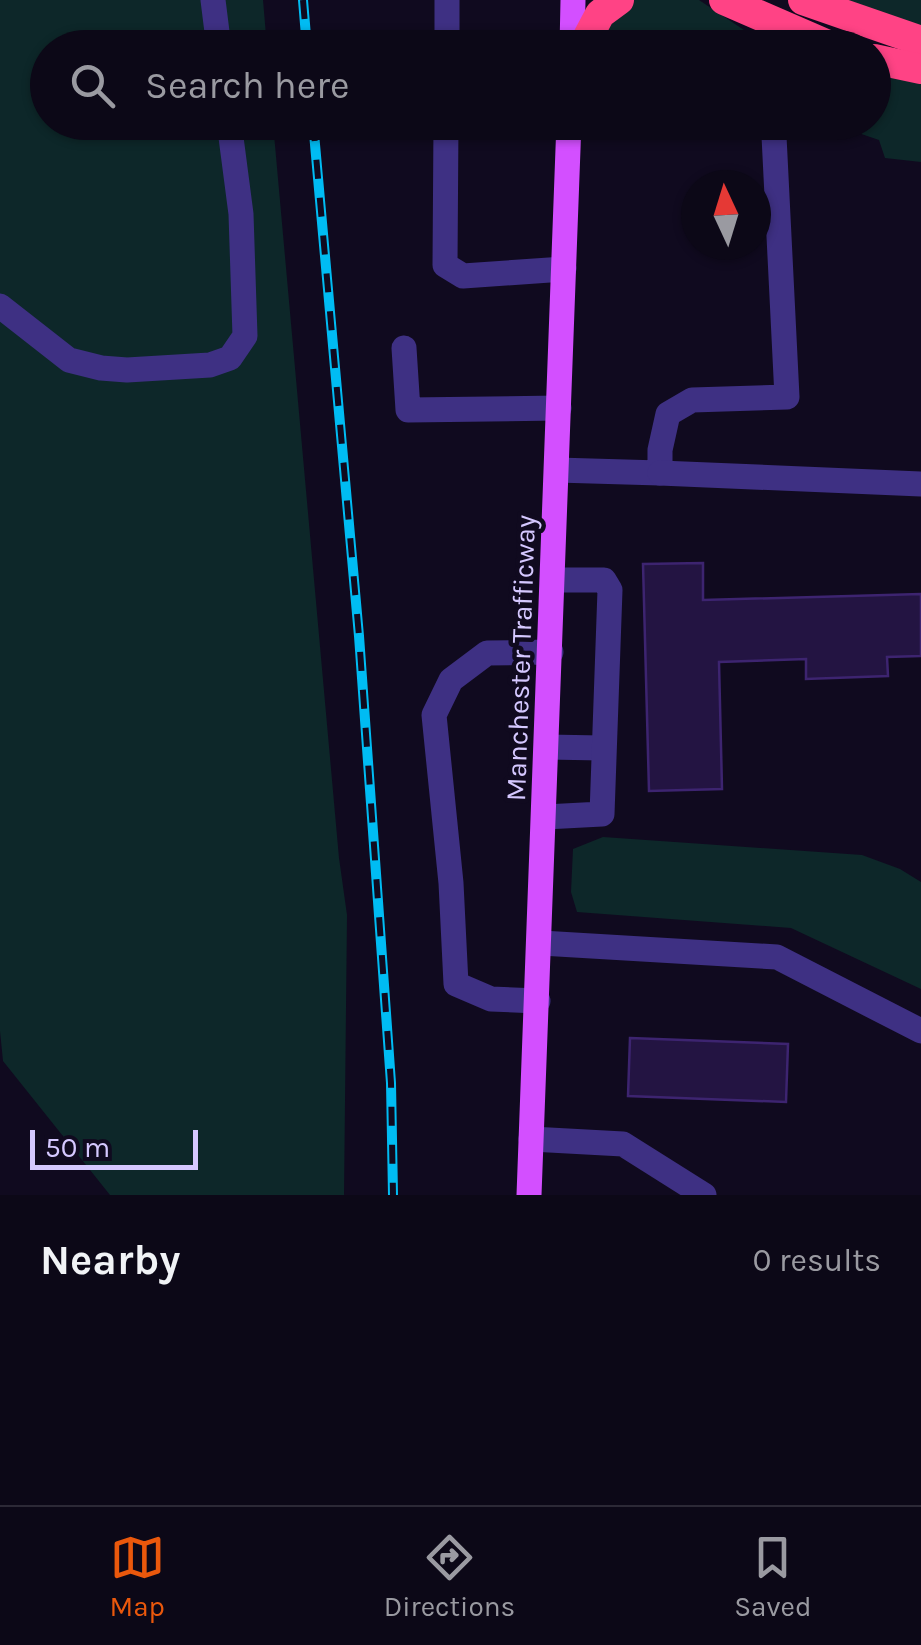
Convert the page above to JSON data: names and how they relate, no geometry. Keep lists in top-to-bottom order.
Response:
{
  "streets": {
    "main road": ["Manchester Trafficway"]
  },
  "scale_bar": "50 m",
  "north": "top",
  "page": {
    "search": "Search here",
    "scale": "50 m",
    "heading": ["Nearby", "0 results"],
    "nav": ["Map", "Directions", "Saved"]
  }
}
